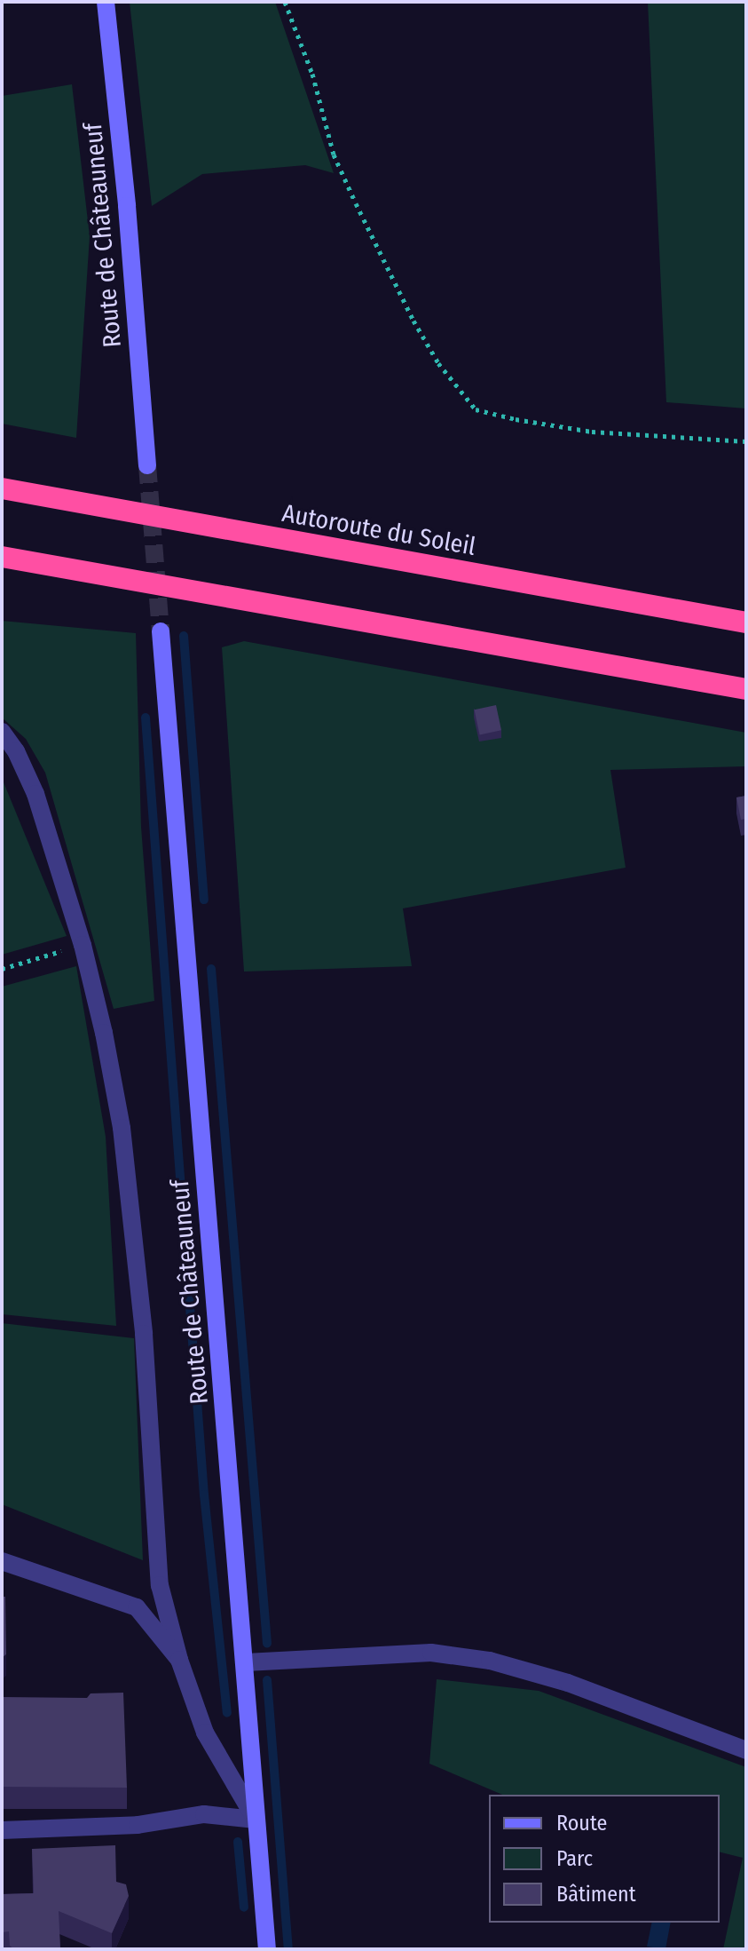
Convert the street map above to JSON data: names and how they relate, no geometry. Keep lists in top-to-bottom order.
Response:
{
  "streets": {
    "highway": ["Autoroute du Soleil"],
    "main road": ["Route de Châteauneuf"]
  },
  "legend": ["Route", "Parc", "Bâtiment"]
}
